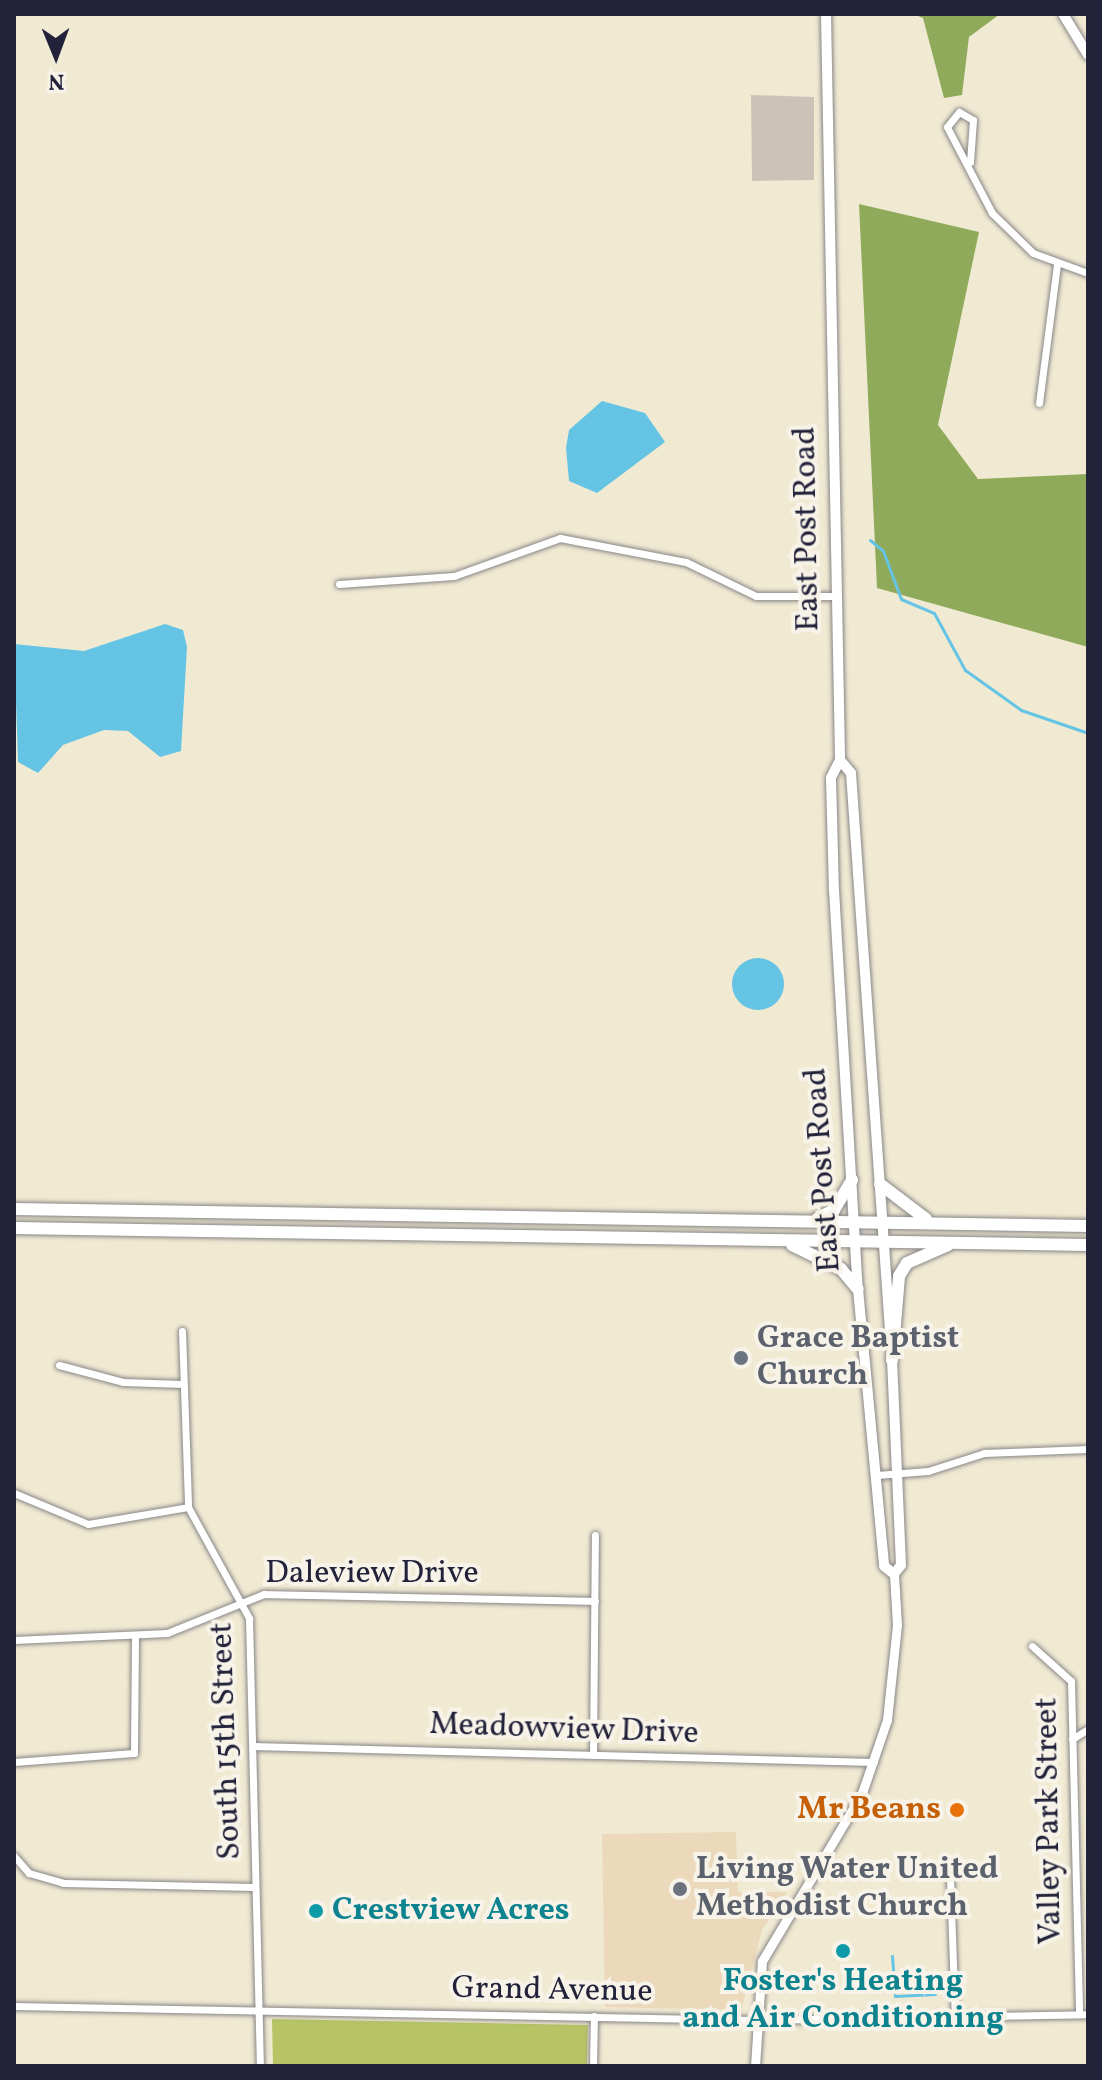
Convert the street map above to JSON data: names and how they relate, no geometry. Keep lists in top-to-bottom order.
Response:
{
  "streets": {
    "main road": ["East Post Road"],
    "street": [
      "Daleview Drive",
      "Meadowview Drive",
      "South 15th Street",
      "Valley Park Street",
      "Grand Avenue"
    ]
  },
  "crossings": [
    ["East Post Road", "Meadowview Drive"],
    ["East Post Road", "Grand Avenue"],
    ["Daleview Drive", "South 15th Street"],
    ["Meadowview Drive", "South 15th Street"],
    ["South 15th Street", "Grand Avenue"],
    ["Valley Park Street", "Grand Avenue"]
  ],
  "places": [
    "Grace Baptist Church",
    "Mr Beans",
    "Living Water United Methodist Church",
    "Crestview Acres",
    "Foster's Heating and Air Conditioning"
  ],
  "north": "bottom"
}
